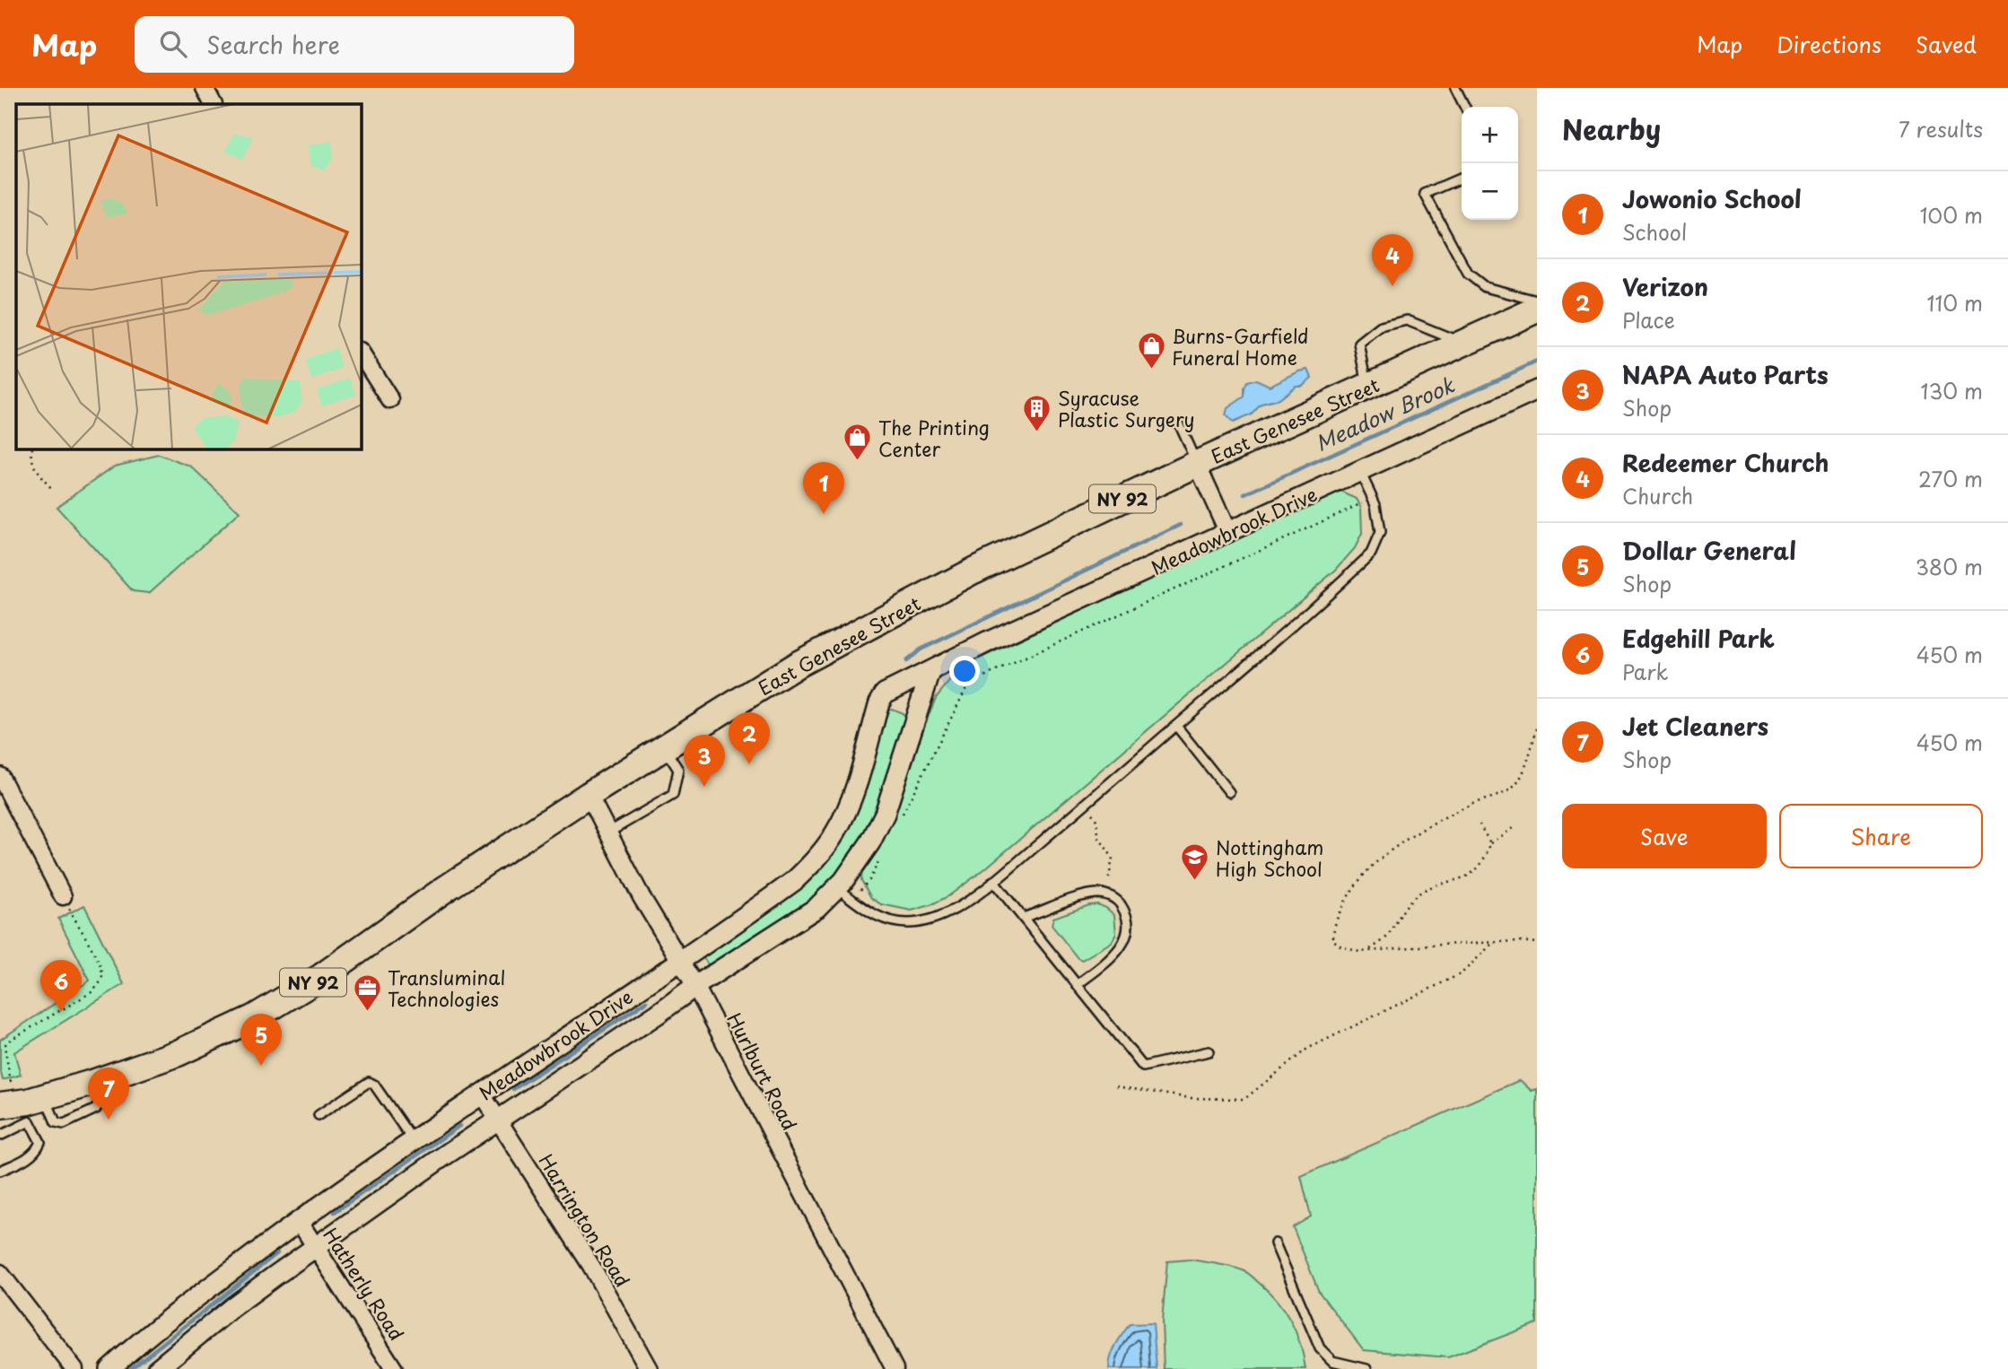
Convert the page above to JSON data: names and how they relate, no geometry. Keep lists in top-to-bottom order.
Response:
{
  "streets": {
    "main road": ["East Genesee Street", "NY 92"],
    "street": [
      "Meadowbrook Drive",
      "Hurlburt Road",
      "Harrington Road",
      "Hatherly Road"
    ]
  },
  "crossings": [
    ["East Genesee Street", "Hurlburt Road"],
    ["Meadowbrook Drive", "Hurlburt Road"],
    ["Meadowbrook Drive", "Harrington Road"],
    ["Meadowbrook Drive", "Hatherly Road"]
  ],
  "water": ["Meadow Brook"],
  "places": {
    "shop": ["Burns-Garfield Funeral Home", "The Printing Center"],
    "building": ["Syracuse Plastic Surgery"],
    "school or university": ["Nottingham High School"],
    "office": ["Transluminal Technologies"]
  },
  "page": {
    "header": "Map",
    "search": "Search here",
    "nav": ["Map", "Directions", "Saved"],
    "heading": ["Nearby", "7 results"],
    "map_buttons": ["+", "−"],
    "list": [
      {
        "mark": "1",
        "name": "Jowonio School",
        "note": "School",
        "value": "100 m"
      },
      {
        "mark": "2",
        "name": "Verizon",
        "note": "Place",
        "value": "110 m"
      },
      {
        "mark": "3",
        "name": "NAPA Auto Parts",
        "note": "Shop",
        "value": "130 m"
      },
      {
        "mark": "4",
        "name": "Redeemer Church",
        "note": "Church",
        "value": "270 m"
      },
      {
        "mark": "5",
        "name": "Dollar General",
        "note": "Shop",
        "value": "380 m"
      },
      {
        "mark": "6",
        "name": "Edgehill Park",
        "note": "Park",
        "value": "450 m"
      },
      {
        "mark": "7",
        "name": "Jet Cleaners",
        "note": "Shop",
        "value": "450 m"
      }
    ],
    "pins": [
      "4",
      "1",
      "2",
      "3",
      "6",
      "5",
      "7"
    ],
    "buttons": ["Save", "Share"]
  }
}
